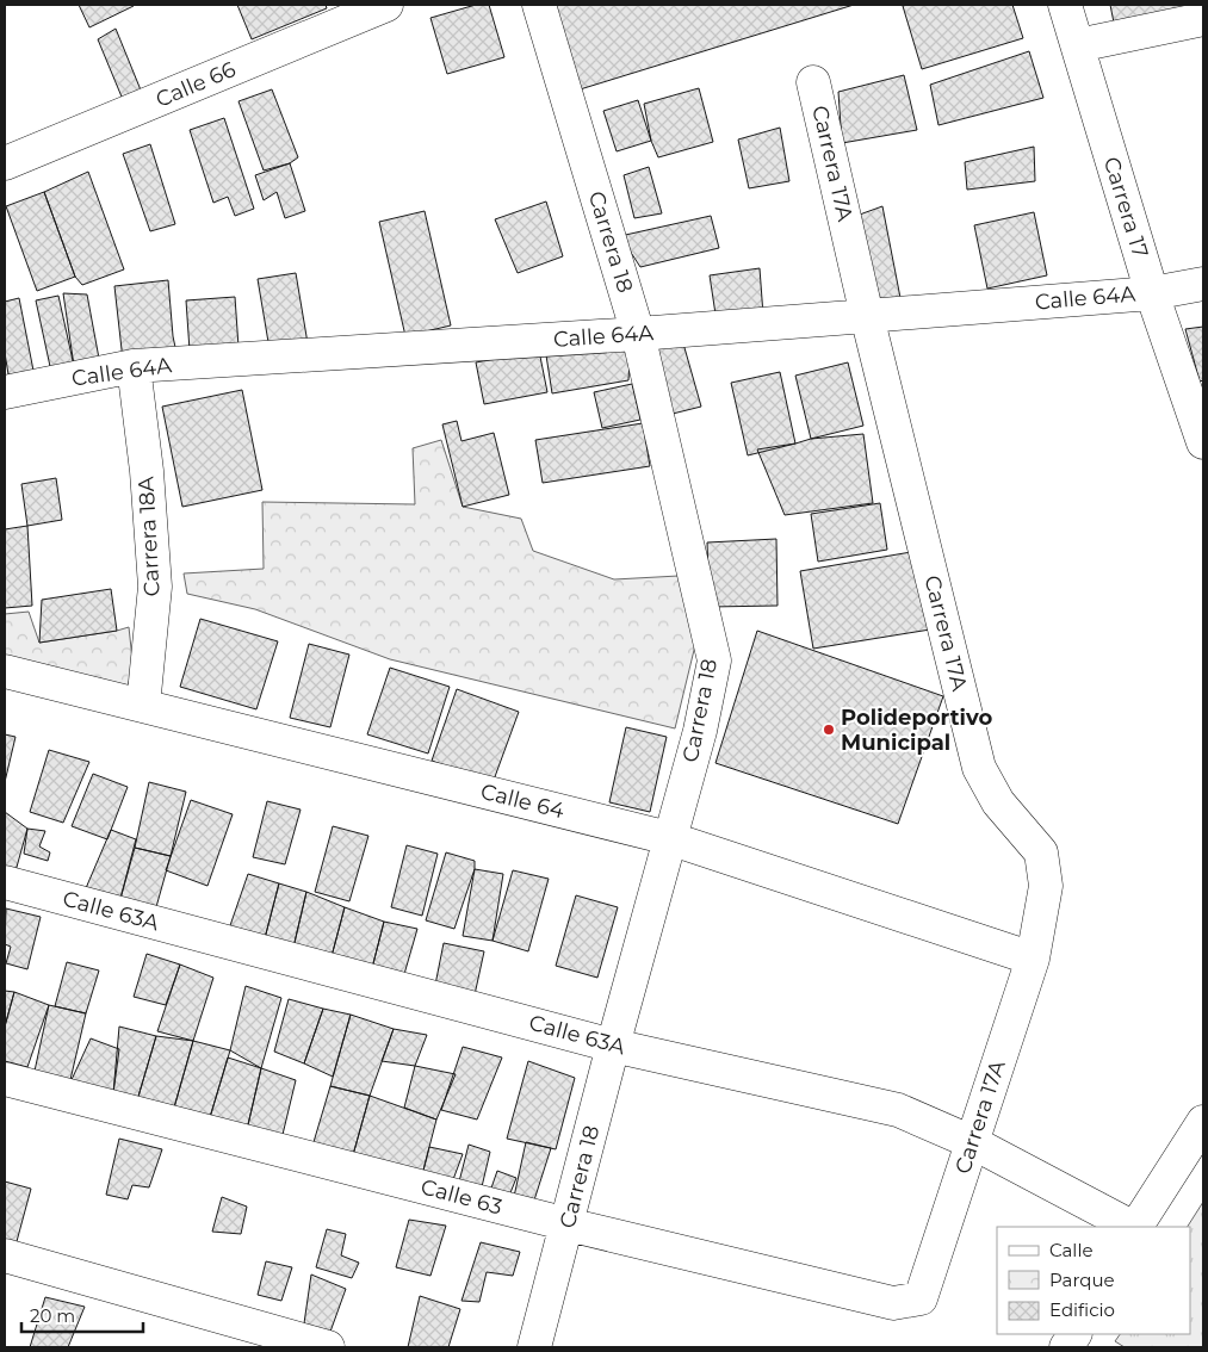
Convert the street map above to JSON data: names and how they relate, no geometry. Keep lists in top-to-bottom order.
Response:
{
  "streets": {
    "street": [
      "Calle 66",
      "Carrera 17A",
      "Carrera 17",
      "Carrera 18",
      "Calle 64A",
      "Carrera 18A",
      "Calle 64",
      "Calle 63A",
      "Calle 63"
    ]
  },
  "crossings": [
    ["Carrera 17A", "Calle 64A"],
    ["Carrera 17A", "Calle 64"],
    ["Carrera 17A", "Calle 63A"],
    ["Carrera 17A", "Calle 63"],
    ["Carrera 17", "Calle 64A"],
    ["Carrera 18", "Calle 64A"],
    ["Carrera 18", "Calle 64"],
    ["Carrera 18", "Calle 63A"],
    ["Carrera 18", "Calle 63"],
    ["Calle 64A", "Carrera 18A"],
    ["Carrera 18A", "Calle 64"]
  ],
  "places": ["Polideportivo Municipal"],
  "legend": ["Calle", "Parque", "Edificio"],
  "scale_bar": "20 m"
}
